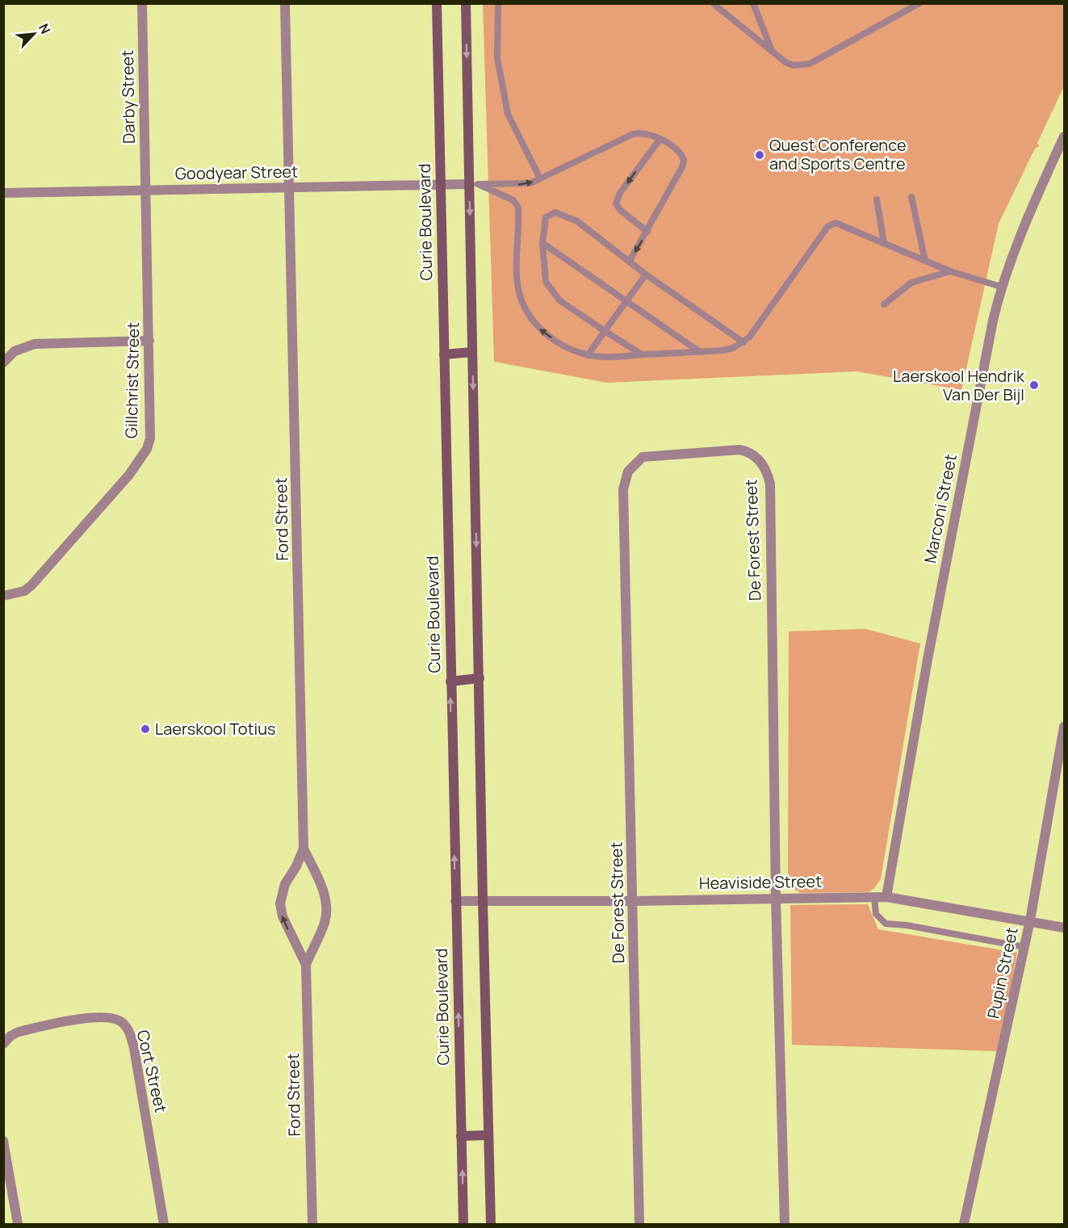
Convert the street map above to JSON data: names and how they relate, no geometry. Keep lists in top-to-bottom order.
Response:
{
  "streets": {
    "street": [
      "Darby Street",
      "Goodyear Street",
      "Curie Boulevard",
      "Gillchrist Street",
      "Marconi Street",
      "Ford Street",
      "De Forest Street",
      "Heaviside Street",
      "Pupin Street",
      "Cort Street"
    ]
  },
  "crossings": [
    ["Darby Street", "Goodyear Street"],
    ["Darby Street", "Gillchrist Street"],
    ["Goodyear Street", "Curie Boulevard"],
    ["Goodyear Street", "Gillchrist Street"],
    ["Goodyear Street", "Ford Street"],
    ["Curie Boulevard", "Heaviside Street"],
    ["Marconi Street", "Heaviside Street"],
    ["De Forest Street", "Heaviside Street"],
    ["Heaviside Street", "Pupin Street"]
  ],
  "places": ["Quest Conference and Sports Centre", "Laerskool Hendrik Van Der Bijl", "Laerskool Totius"],
  "north": "top right"
}
